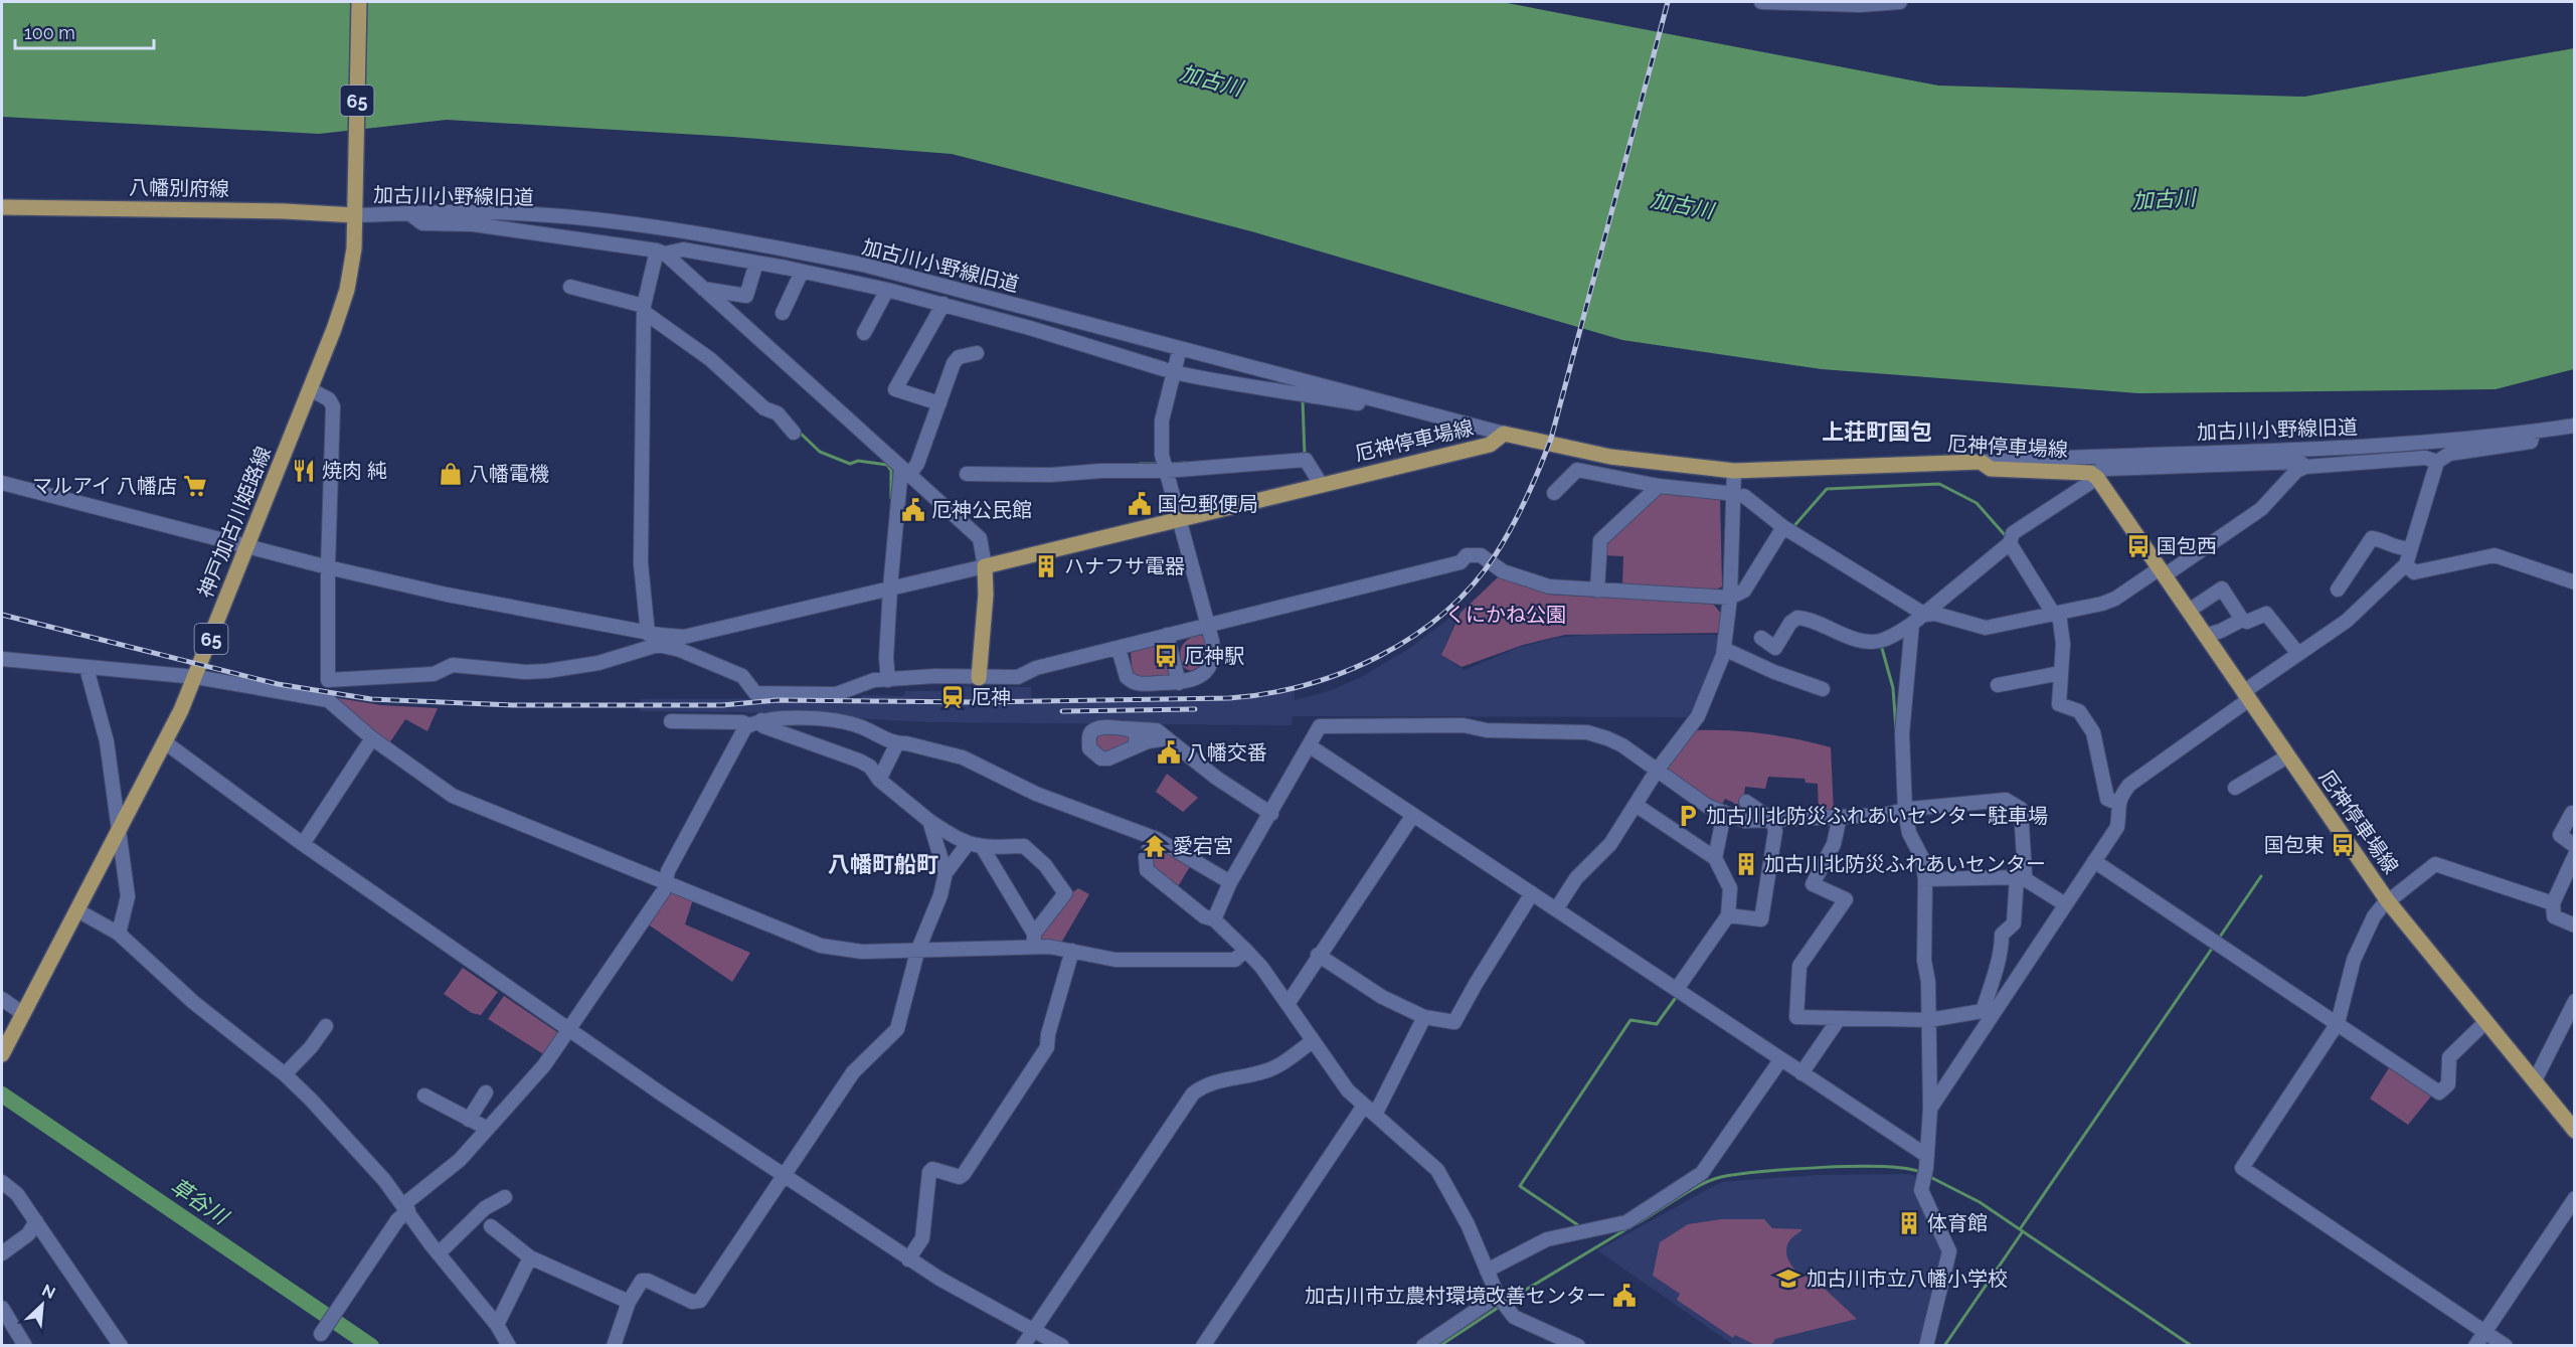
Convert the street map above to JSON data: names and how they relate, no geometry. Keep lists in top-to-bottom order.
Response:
{
  "streets": {
    "main road": [
      "65",
      "八幡別府線",
      "厄神停車場線",
      "神戸加古川姫路線"
    ],
    "street": ["加古川小野線旧道"]
  },
  "crossings": [
    ["八幡別府線", "加古川小野線旧道"],
    ["八幡別府線", "神戸加古川姫路線"],
    ["加古川小野線旧道", "厄神停車場線"],
    ["加古川小野線旧道", "神戸加古川姫路線"]
  ],
  "districts": ["上荘町国包", "八幡町船町"],
  "water": ["加古川", "草谷川"],
  "parks": ["くにかね公園"],
  "places": {
    "restaurant": ["焼肉 純"],
    "shop": ["八幡電機"],
    "supermarket": ["マルアイ 八幡店"],
    "public building": [
      "国包郵便局",
      "厄神公民館",
      "八幡交番",
      "加古川市立農村環境改善センター"
    ],
    "bus stop": ["国包西", "厄神駅", "国包東"],
    "building": ["ハナフサ電器", "加古川北防災ふれあいセンター", "体育館"],
    "station": ["厄神"],
    "parking": ["加古川北防災ふれあいセンター駐車場"],
    "temple": ["愛宕宮"],
    "school or university": ["加古川市立八幡小学校"]
  },
  "scale_bar": "100 m",
  "north": "top right"
}
